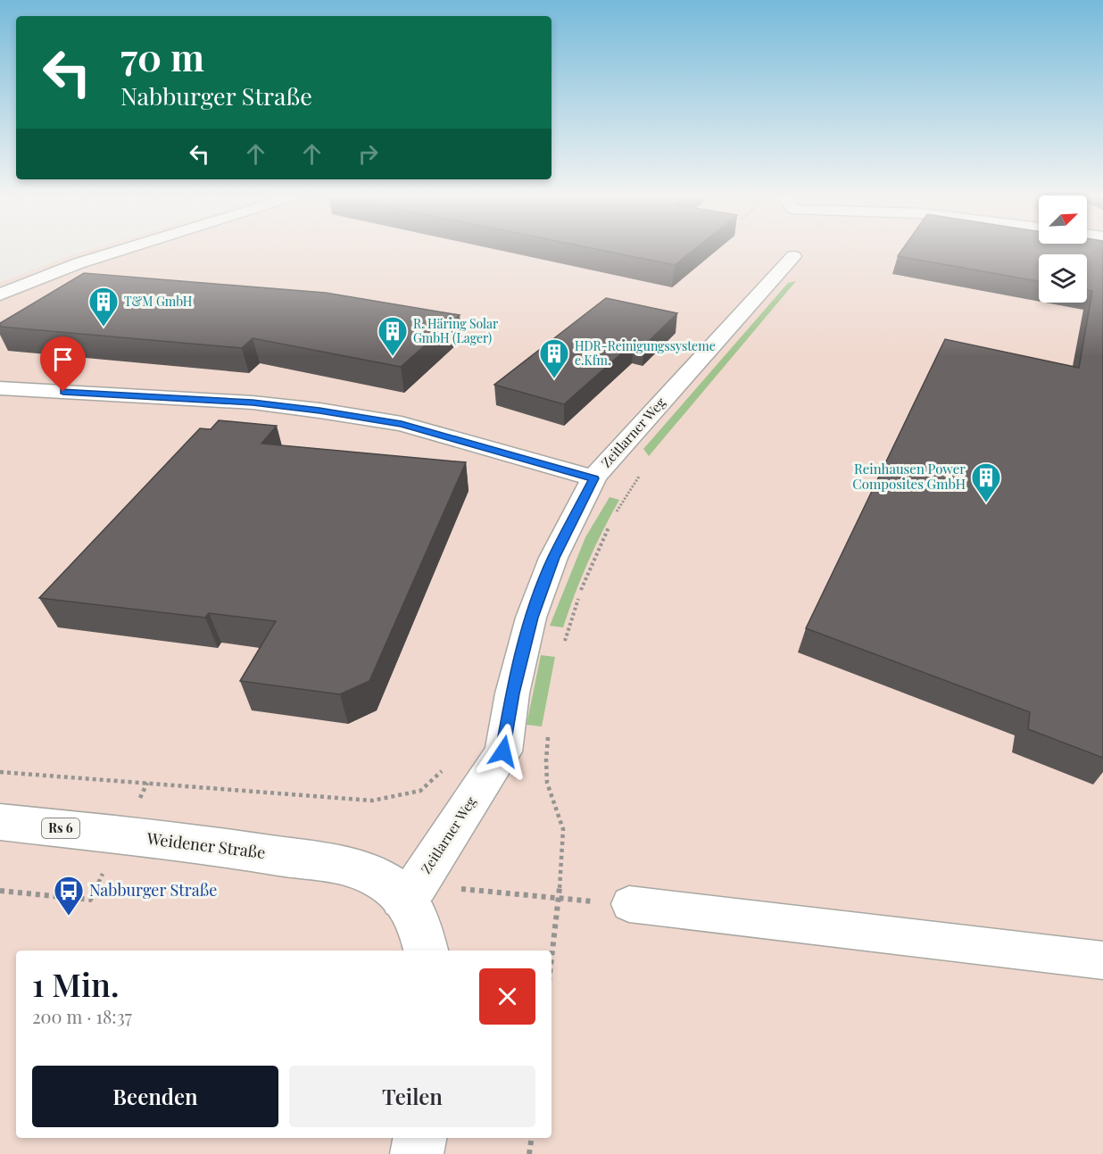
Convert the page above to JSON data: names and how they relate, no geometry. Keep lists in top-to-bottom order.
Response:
{
  "streets": {
    "street": ["Zeitlarner Weg", "Rs 6", "Weidener Straße"]
  },
  "crossings": [
    ["Zeitlarner Weg", "Weidener Straße"]
  ],
  "places": {
    "building": [
      "T&M GmbH",
      "R. Häring Solar GmbH (Lager)",
      "HDR-Reinigungssysteme e.Kfm.",
      "Reinhausen Power Composites GmbH"
    ],
    "bus stop": ["Nabburger Straße"]
  },
  "north": "top right",
  "page": {
    "turn": ["70 m", "Nabburger Straße"],
    "heading": ["1 Min.", "200 m · 18:37"],
    "buttons": ["Beenden", "Teilen"]
  }
}
